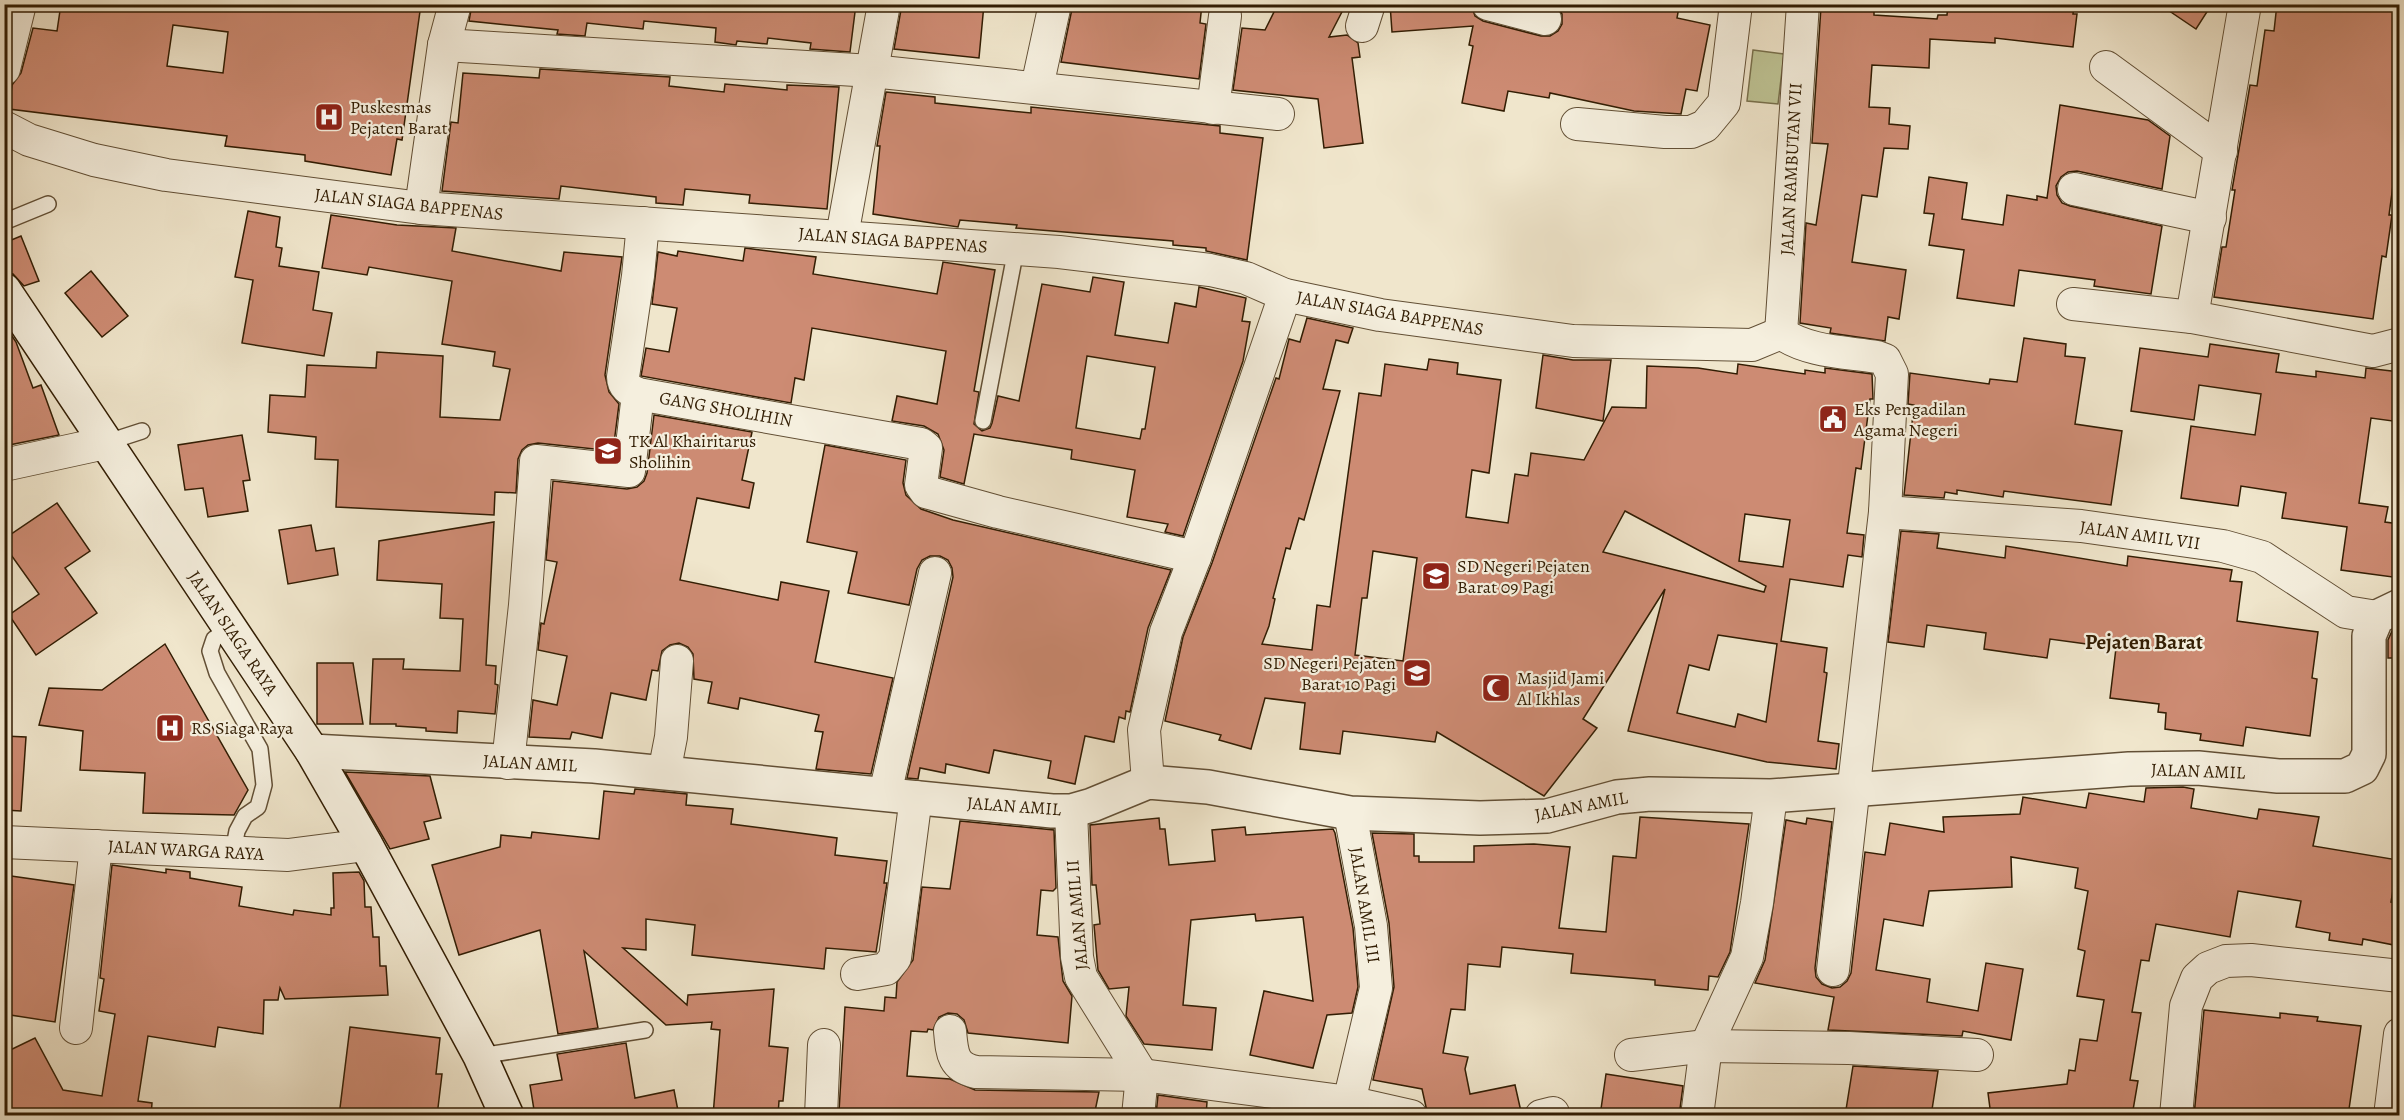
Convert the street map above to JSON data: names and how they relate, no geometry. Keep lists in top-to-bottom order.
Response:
{
  "streets": {
    "street": [
      "JALAN RAMBUTAN VII",
      "JALAN SIAGA BAPPENAS",
      "GANG SHOLIHIN",
      "JALAN AMIL VII",
      "JALAN SIAGA RAYA",
      "JALAN AMIL",
      "JALAN WARGA RAYA",
      "JALAN AMIL III",
      "JALAN AMIL II"
    ]
  },
  "crossings": [
    ["JALAN RAMBUTAN VII", "JALAN SIAGA BAPPENAS"],
    ["GANG SHOLIHIN", "JALAN AMIL"],
    ["JALAN AMIL VII", "JALAN AMIL"],
    ["JALAN SIAGA RAYA", "JALAN AMIL"],
    ["JALAN SIAGA RAYA", "JALAN WARGA RAYA"],
    ["JALAN AMIL", "JALAN AMIL III"],
    ["JALAN AMIL", "JALAN AMIL II"]
  ],
  "districts": ["Pejaten Barat"],
  "places": {
    "hospital": ["Puskesmas Pejaten Barat", "RS Siaga Raya"],
    "public building": ["Eks Pengadilan Agama Negeri"],
    "school or university": ["TK Al Khairitarus Sholihin", "SD Negeri Pejaten Barat 09 Pagi", "SD Negeri Pejaten Barat 10 Pagi"],
    "mosque": ["Masjid Jami Al Ikhlas"]
  }
}
